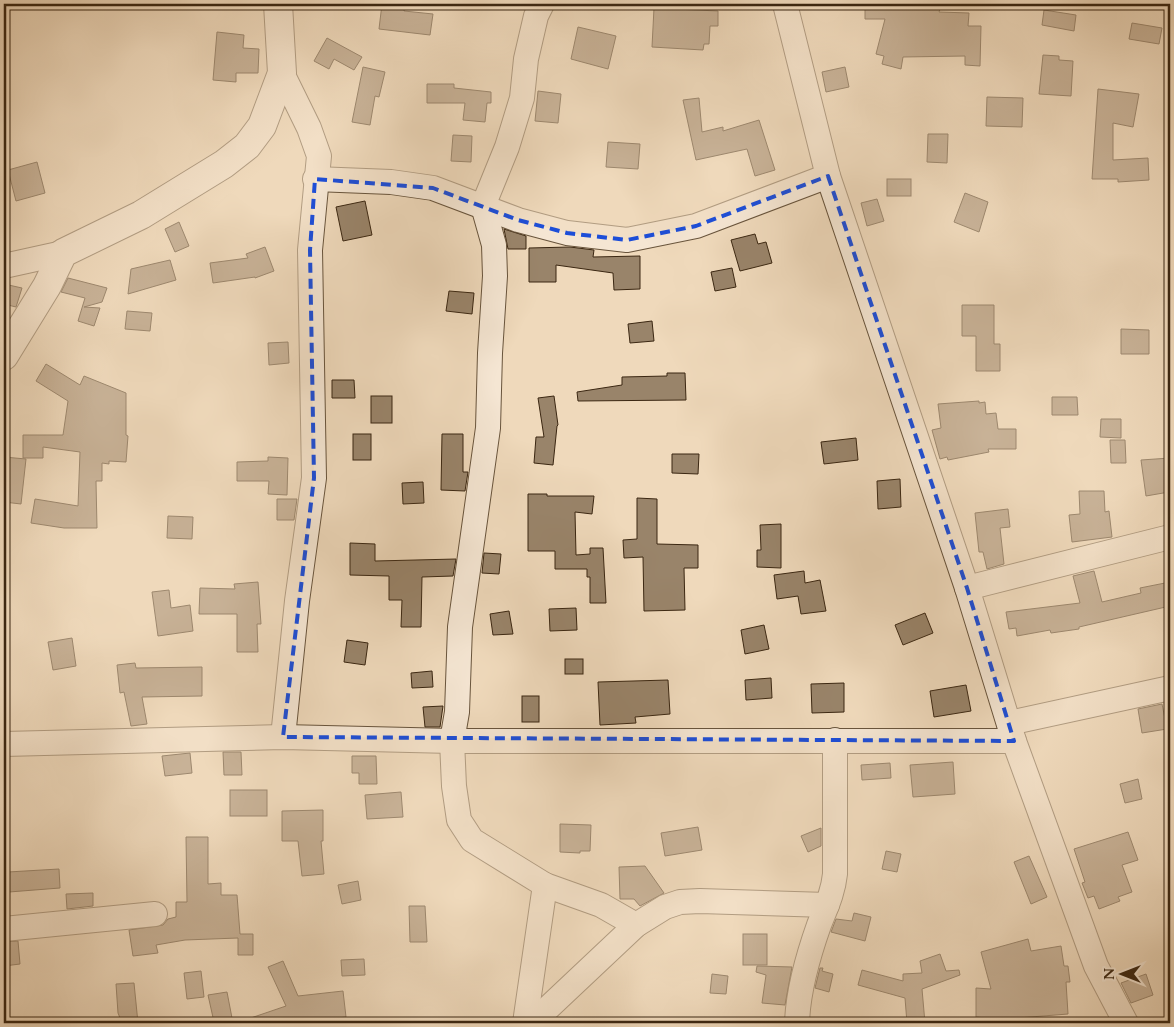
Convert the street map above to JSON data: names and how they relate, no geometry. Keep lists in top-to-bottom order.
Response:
{
  "north": "left"
}
